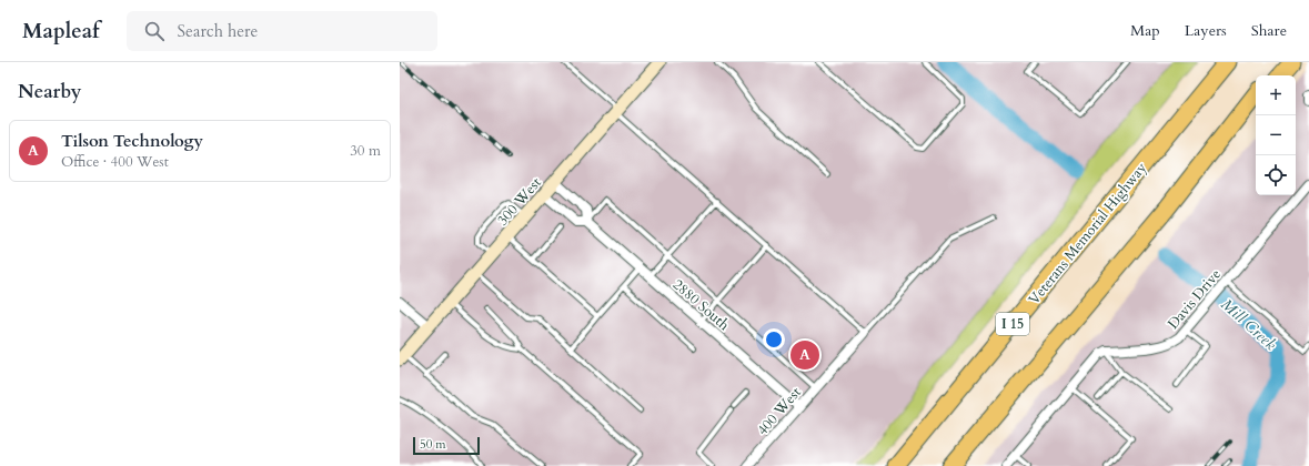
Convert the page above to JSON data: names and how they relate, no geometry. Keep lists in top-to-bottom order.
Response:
{
  "streets": {
    "highway": ["Veterans Memorial Highway", "I 15"],
    "main road": ["300 West"],
    "street": ["Davis Drive", "2880 South", "400 West"]
  },
  "crossings": [
    ["300 West", "2880 South"],
    ["2880 South", "400 West"]
  ],
  "water": ["Mill Creek"],
  "scale_bar": "50 m",
  "page": {
    "header": "Mapleaf",
    "search": "Search here",
    "nav": ["Map", "Layers", "Share"],
    "heading": "Nearby",
    "map_buttons": ["+", "−"],
    "list": [
      {
        "mark": "A",
        "name": "Tilson Technology",
        "note": "Office · 400 West",
        "value": "30 m"
      }
    ],
    "pins": "A",
    "scale": "50 m"
  }
}
